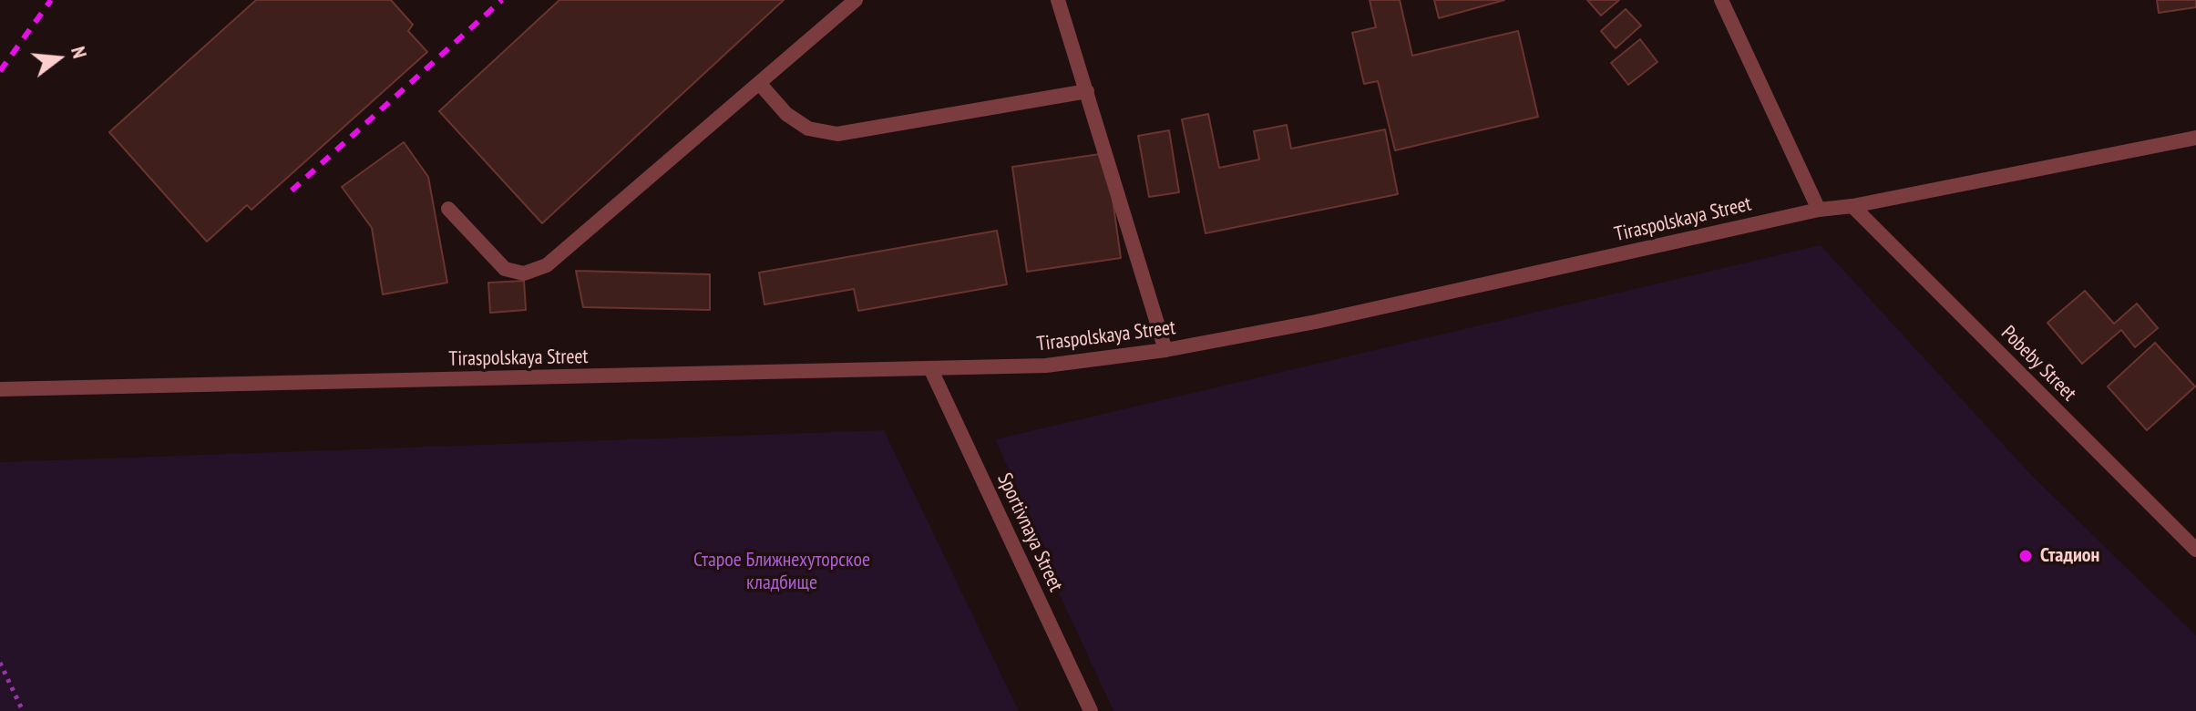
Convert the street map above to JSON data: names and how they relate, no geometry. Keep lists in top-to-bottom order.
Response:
{
  "streets": {
    "street": ["Tiraspolskaya Street", "Pobeby Street", "Sportivnaya Street"]
  },
  "crossings": [
    ["Tiraspolskaya Street", "Pobeby Street"],
    ["Tiraspolskaya Street", "Sportivnaya Street"]
  ],
  "parks": ["Старое Ближнехуторское кладбище"],
  "places": ["Стадион"],
  "north": "right"
}
